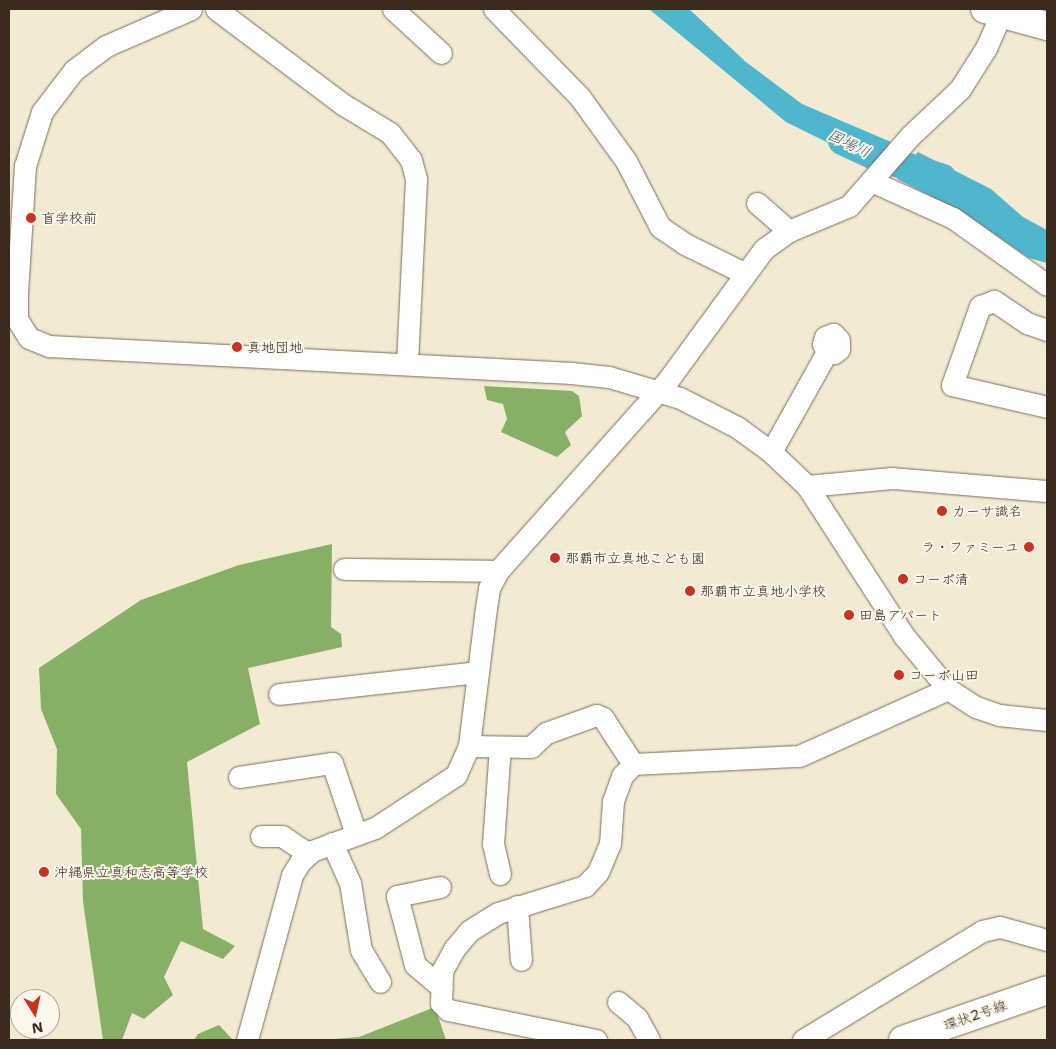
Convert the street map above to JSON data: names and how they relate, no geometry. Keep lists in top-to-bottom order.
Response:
{
  "streets": {
    "main road": ["環状2号線"]
  },
  "water": ["国場川"],
  "places": [
    "盲学校前",
    "真地団地",
    "カーサ識名",
    "ラ・ファミーユ",
    "那覇市立真地こども園",
    "コーポ清",
    "那覇市立真地小学校",
    "田島アパート",
    "コーポ山田",
    "沖縄県立真和志高等学校"
  ],
  "north": "bottom"
}
